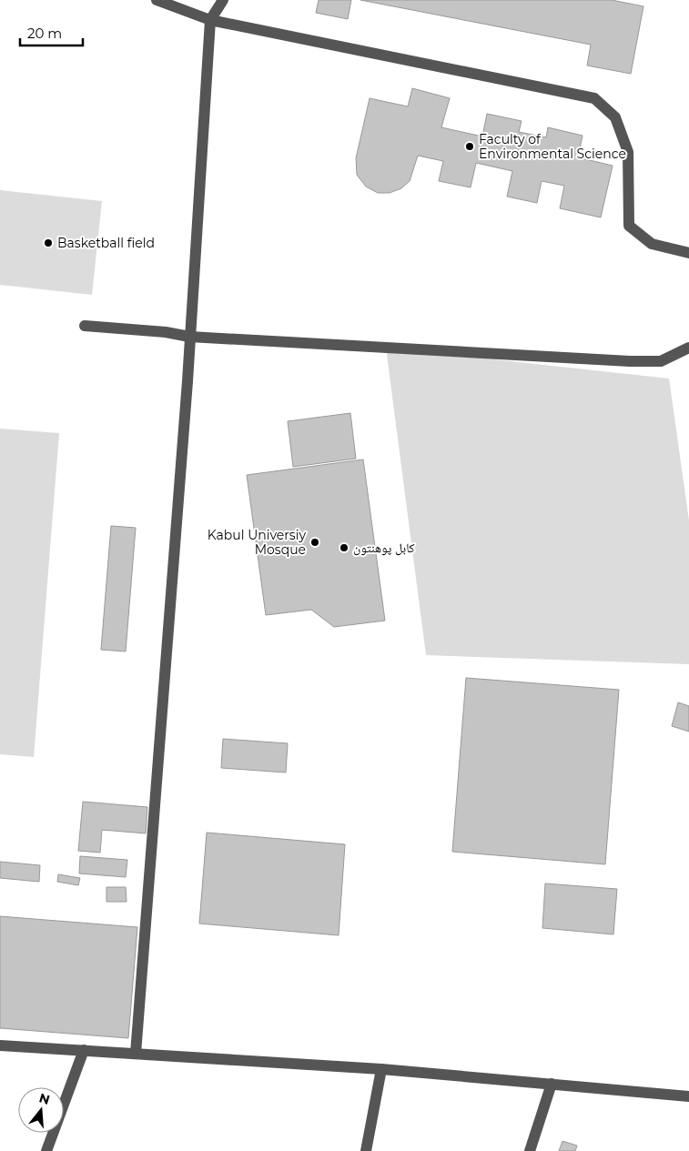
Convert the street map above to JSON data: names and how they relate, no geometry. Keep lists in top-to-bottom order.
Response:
{
  "places": [
    "Faculty of Environmental Science",
    "Basketball field",
    "Kabul Universiy Mosque",
    "کابل پوهنتون"
  ],
  "scale_bar": "20 m",
  "north": "top"
}
